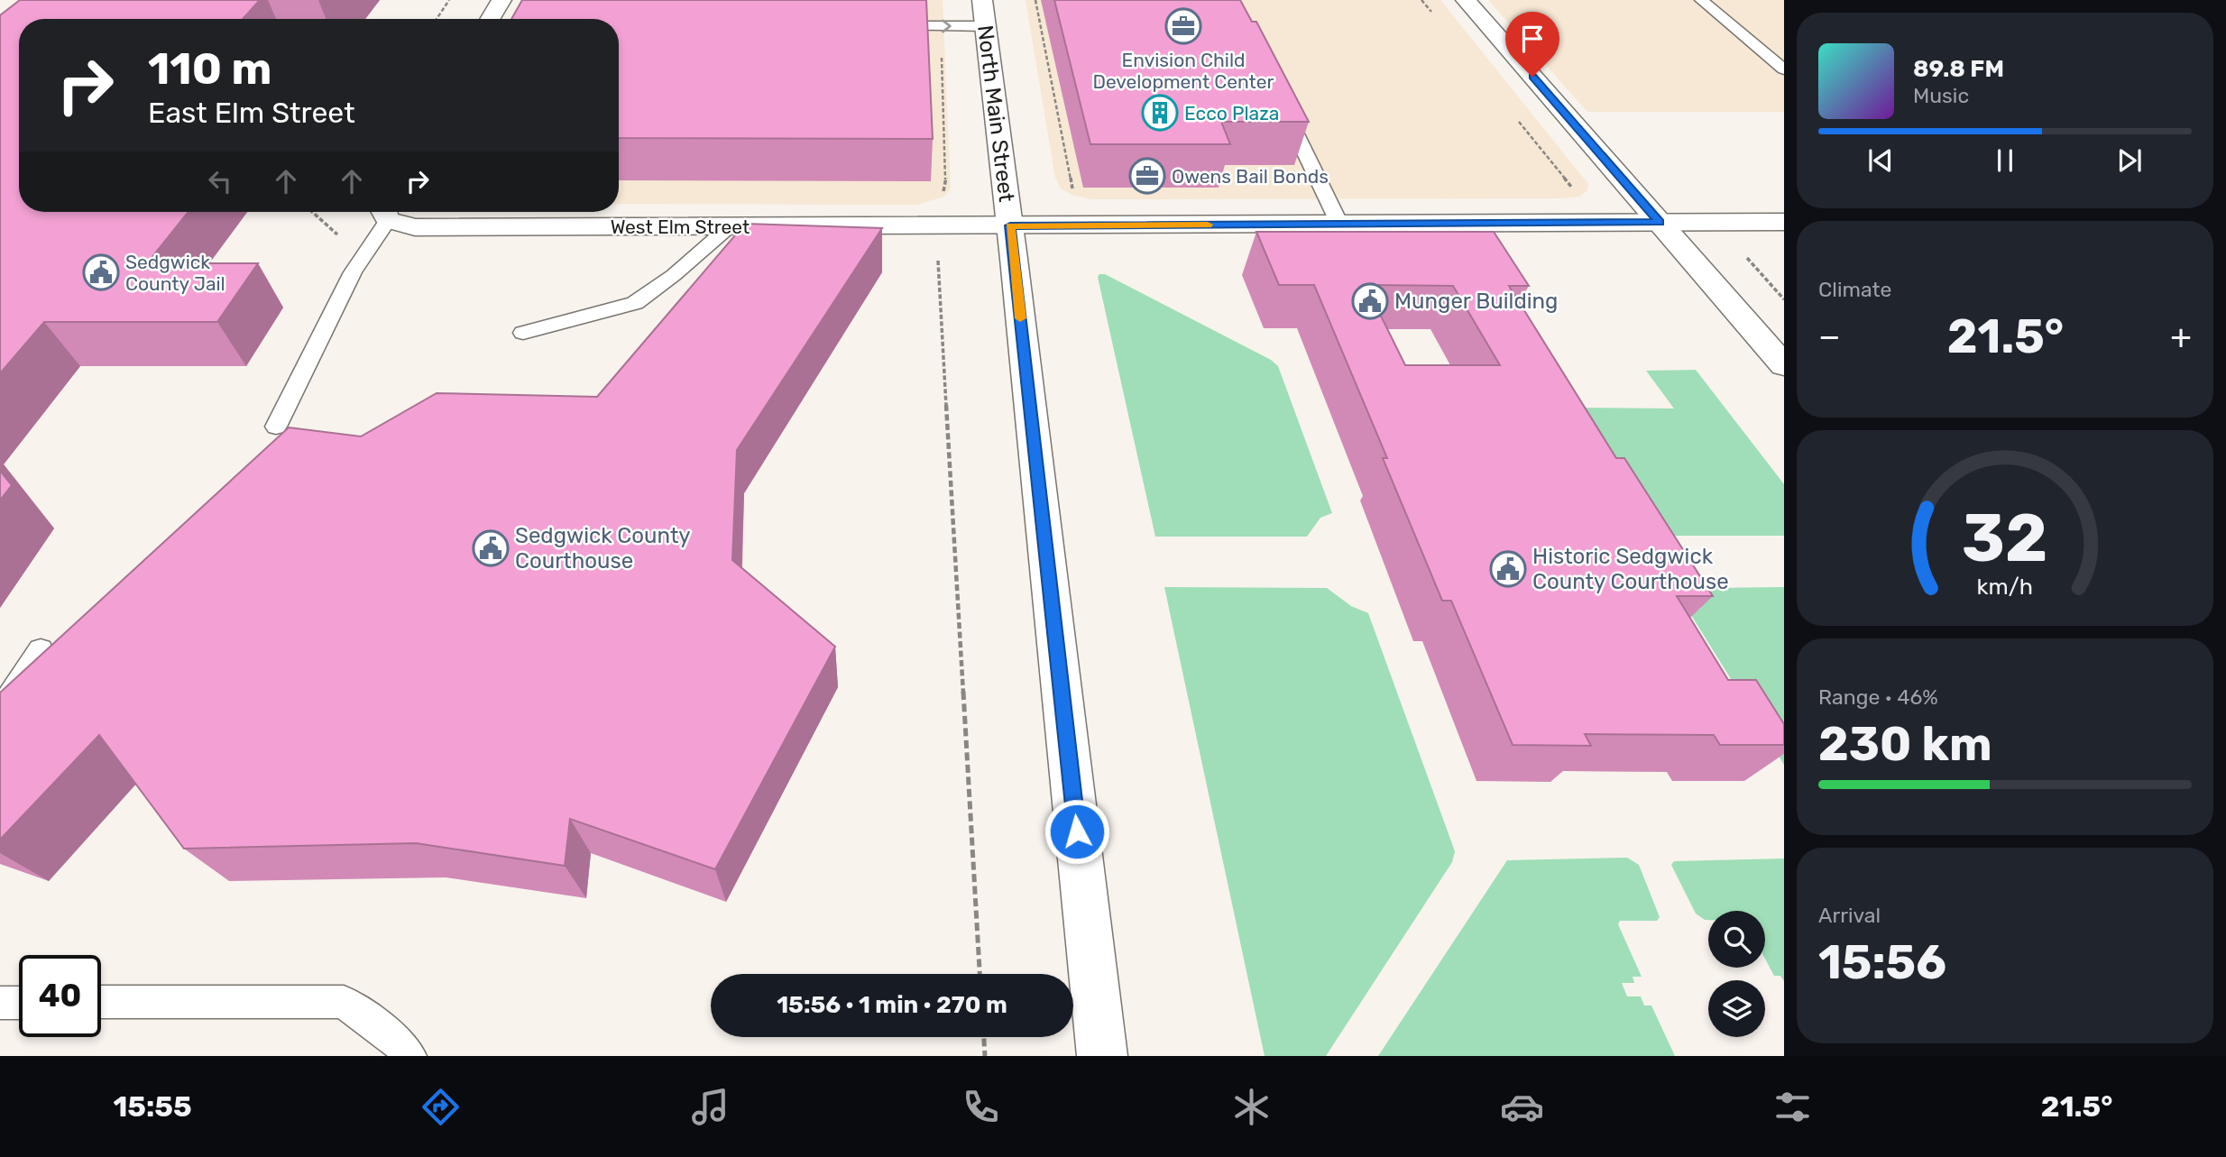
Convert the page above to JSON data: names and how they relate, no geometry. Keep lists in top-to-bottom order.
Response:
{
  "streets": {
    "street": ["North Main Street", "West Elm Street"]
  },
  "crossings": [
    ["North Main Street", "West Elm Street"]
  ],
  "places": {
    "office": ["Envision Child Development Center", "Owens Bail Bonds"],
    "building": ["Ecco Plaza"],
    "public building": [
      "Sedgwick County Jail",
      "Munger Building",
      "Sedgwick County Courthouse",
      "Historic Sedgwick County Courthouse"
    ]
  },
  "page": {
    "turn": ["110 m", "East Elm Street"],
    "song": ["89.8 FM", "Music"],
    "tile": [
      "Climate",
      ["Range · 46%", "230 km"],
      ["Arrival", "15:56"]
    ],
    "heat": ["−", "21.5°", "+"],
    "limit": "40",
    "trip": "15:56 · 1 min · 270 m",
    "tabs": ["15:55", "21.5°"],
    "gauge": ["32", "km/h"]
  }
}
